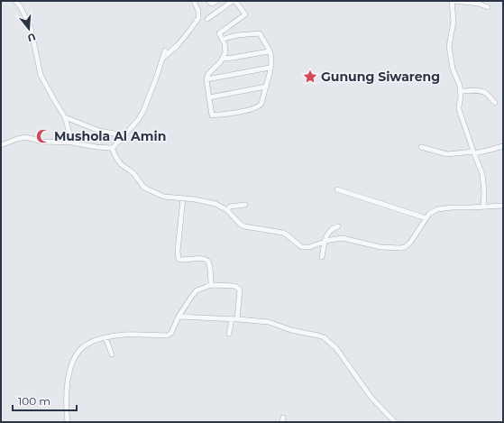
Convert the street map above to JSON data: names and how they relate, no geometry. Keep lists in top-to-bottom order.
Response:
{
  "places": {
    "place": ["Gunung Siwareng"],
    "mosque": ["Mushola Al Amin"]
  },
  "scale_bar": "100 m",
  "north": "bottom"
}
